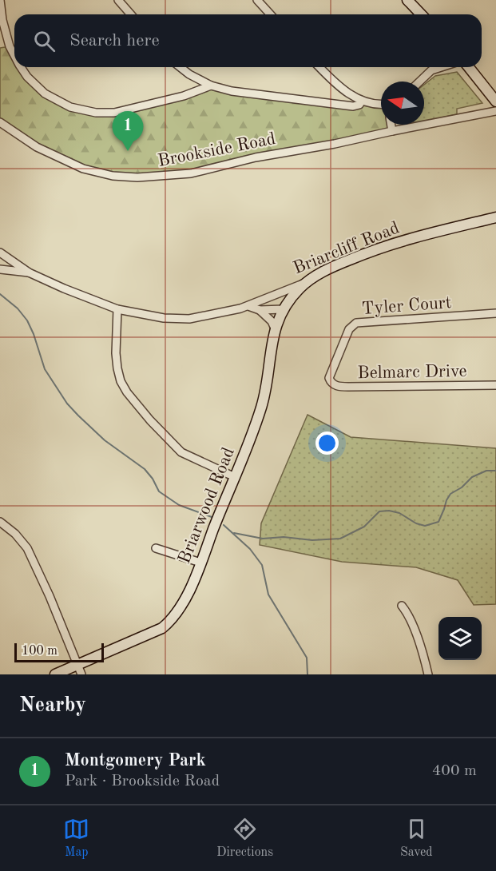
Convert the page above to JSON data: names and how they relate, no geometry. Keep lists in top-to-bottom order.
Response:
{
  "streets": {
    "street": [
      "Brookside Road",
      "Briarcliff Road",
      "Tyler Court",
      "Belmarc Drive",
      "Briarwood Road"
    ]
  },
  "crossings": [
    ["Briarcliff Road", "Briarwood Road"],
    ["Tyler Court", "Belmarc Drive"]
  ],
  "scale_bar": "100 m",
  "north": "left",
  "page": {
    "search": "Search here",
    "pins": "1",
    "scale": "100 m",
    "heading": "Nearby",
    "list": [
      {
        "mark": "1",
        "name": "Montgomery Park",
        "note": "Park · Brookside Road",
        "value": "400 m"
      }
    ],
    "nav": ["Map", "Directions", "Saved"]
  }
}
